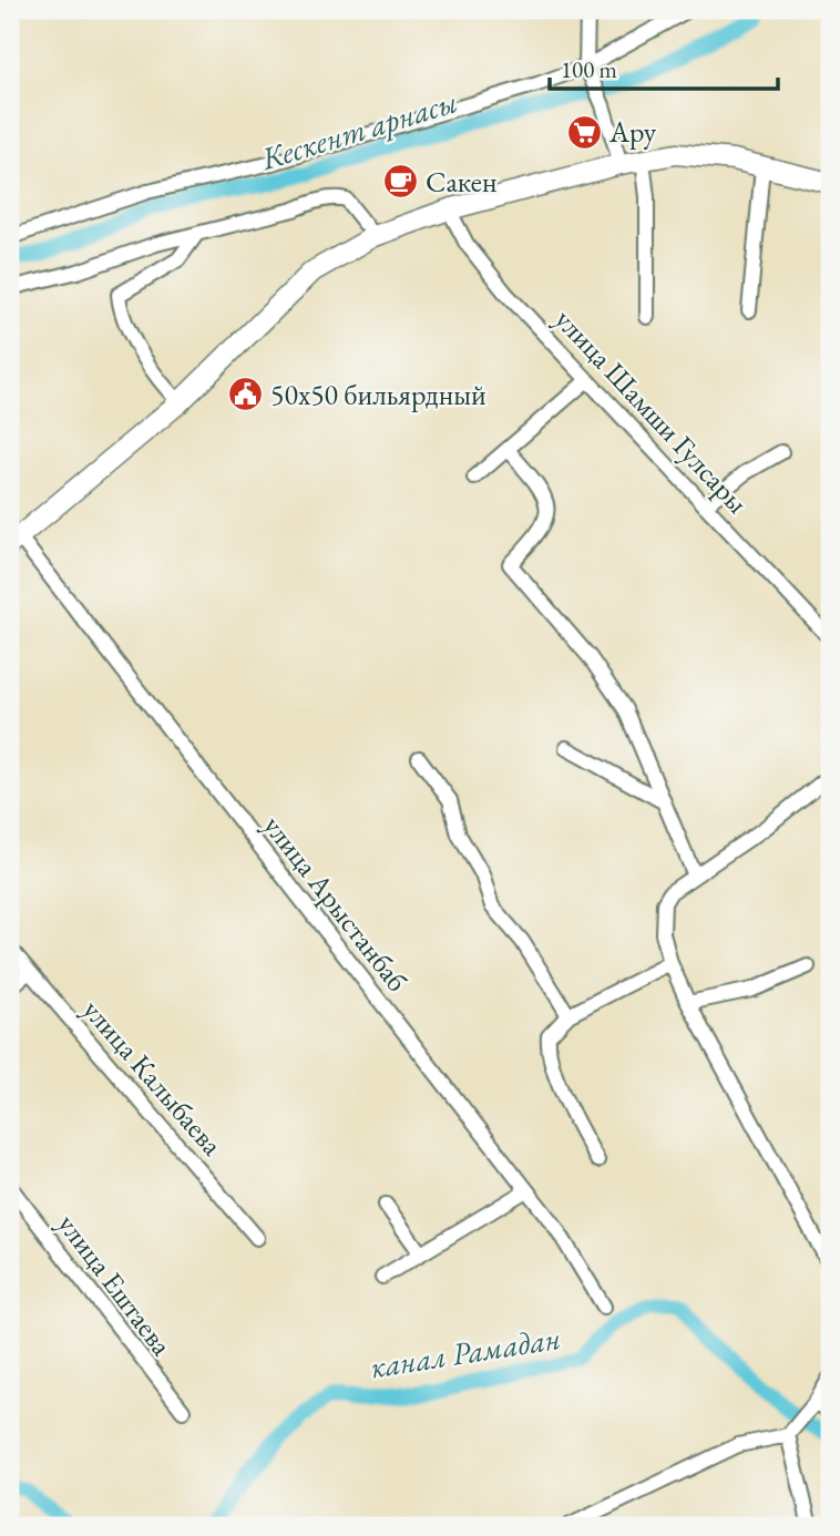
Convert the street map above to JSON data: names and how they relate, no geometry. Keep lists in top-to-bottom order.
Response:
{
  "streets": {
    "street": [
      "улица Шамши Гулсары",
      "улица Арыстанбаб",
      "улица Калыбаева",
      "улица Ештаева"
    ]
  },
  "water": ["Кескент арнасы", "канал Рамадан"],
  "places": {
    "supermarket": ["Ару"],
    "cafe": ["Сакен"],
    "public building": ["50х50 бильярдный"]
  },
  "scale_bar": "100 m"
}
